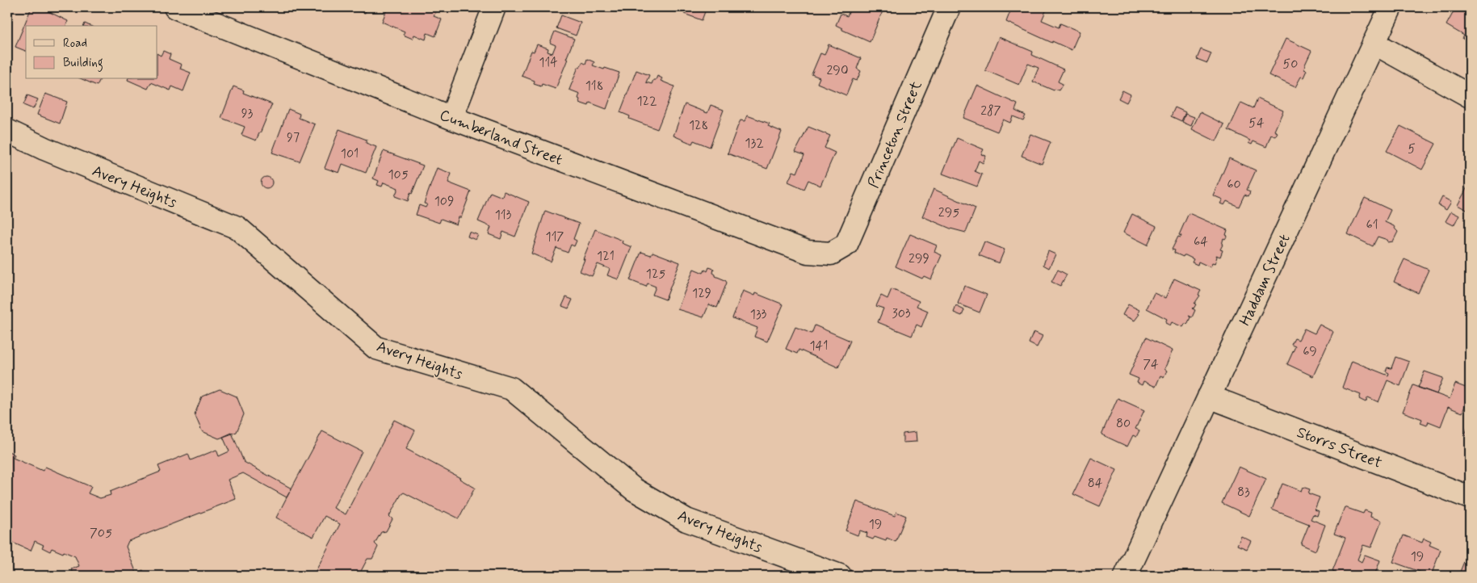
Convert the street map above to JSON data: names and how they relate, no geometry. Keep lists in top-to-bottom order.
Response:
{
  "streets": {
    "street": [
      "Princeton Street",
      "Cumberland Street",
      "Avery Heights",
      "Haddam Street",
      "Storrs Street"
    ]
  },
  "crossings": [
    ["Princeton Street", "Cumberland Street"],
    ["Haddam Street", "Storrs Street"]
  ],
  "house_numbers": [
    "114",
    "50",
    "290",
    "118",
    "122",
    "287",
    "93",
    "54",
    "128",
    "97",
    "132",
    "5",
    "101",
    "105",
    "60",
    "109",
    "295",
    "113",
    "61",
    "117",
    "64",
    "121",
    "299",
    "125",
    "129",
    "303",
    "133",
    "141",
    "69",
    "74",
    "80",
    "84",
    "83",
    "19",
    "705",
    "19"
  ],
  "legend": ["Road", "Building"]
}
